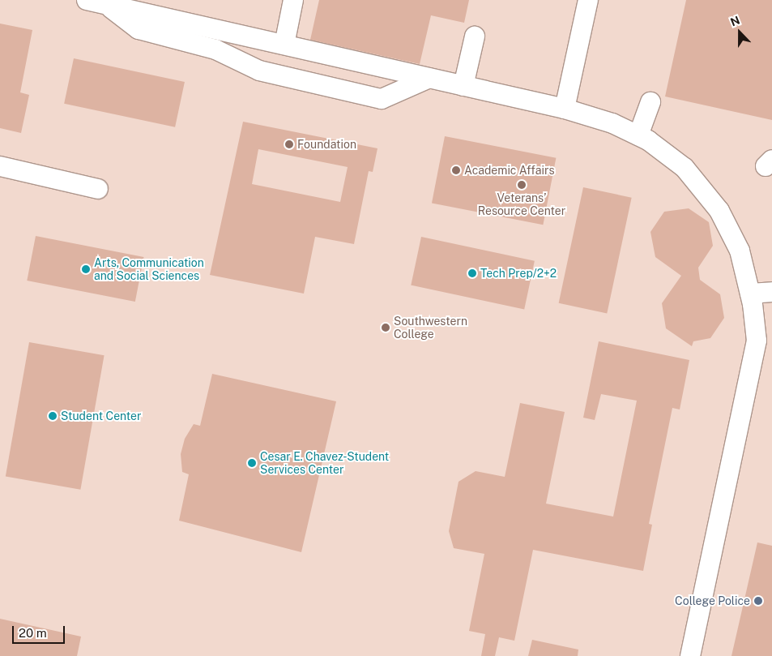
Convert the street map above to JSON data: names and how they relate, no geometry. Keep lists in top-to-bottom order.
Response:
{
  "places": [
    "Foundation",
    "Academic Affairs",
    "Veterans’ Resource Center",
    "Arts, Communication and Social Sciences",
    "Tech Prep/2+2",
    "Southwestern College",
    "Student Center",
    "Cesar E. Chavez-Student Services Center",
    "College Police"
  ],
  "scale_bar": "20 m",
  "north": "top"
}
